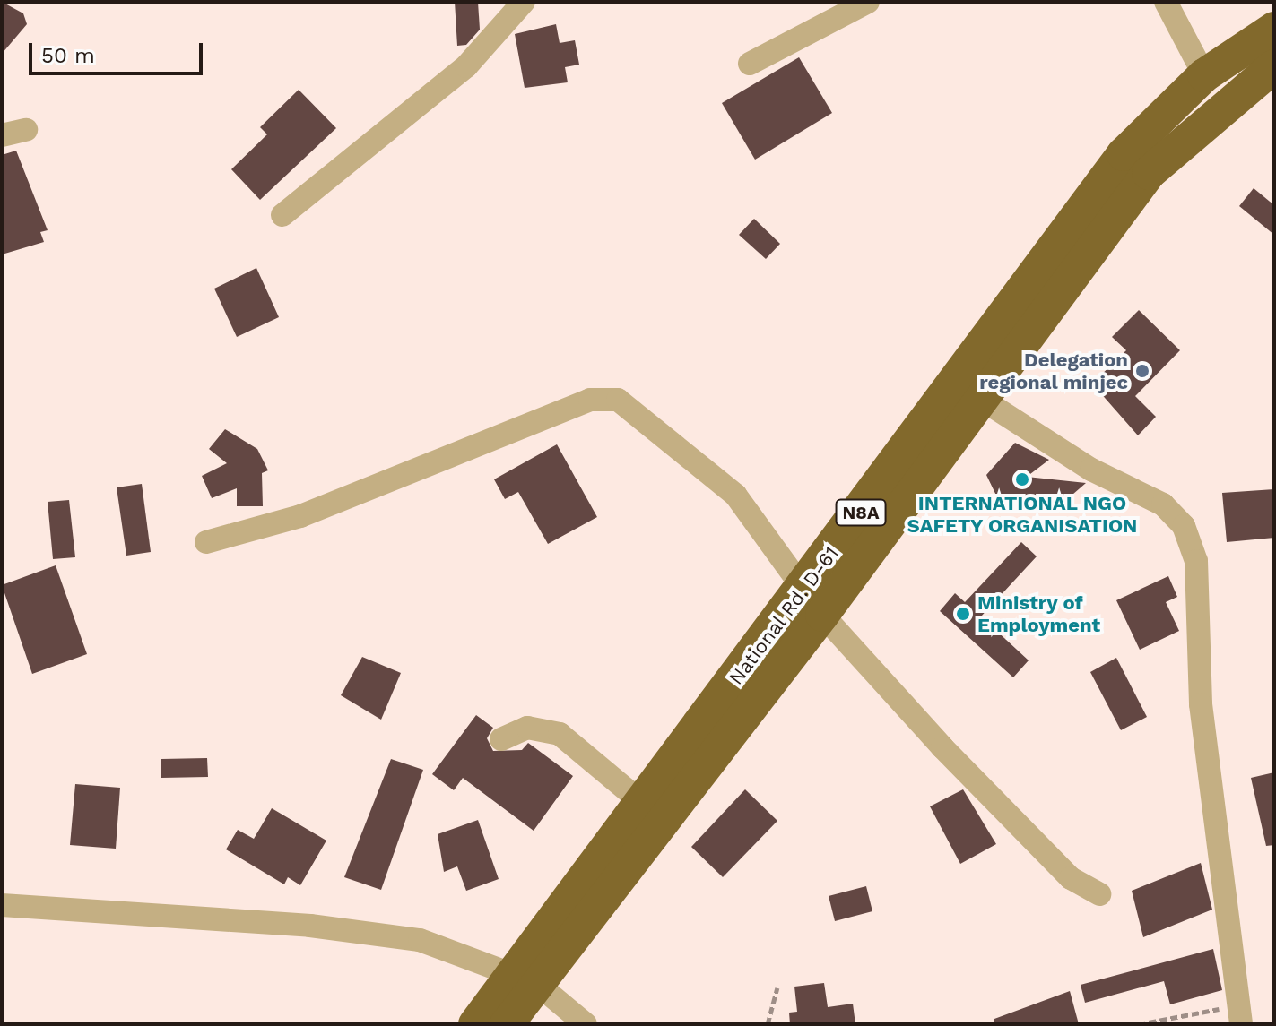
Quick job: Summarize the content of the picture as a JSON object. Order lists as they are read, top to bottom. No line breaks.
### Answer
{"streets":{"highway":["N8A","National Rd. D-61"]},"places":["Delegation regional minjec","INTERNATIONAL NGO SAFETY ORGANISATION","Ministry of Employment"],"scale_bar":"50 m"}
